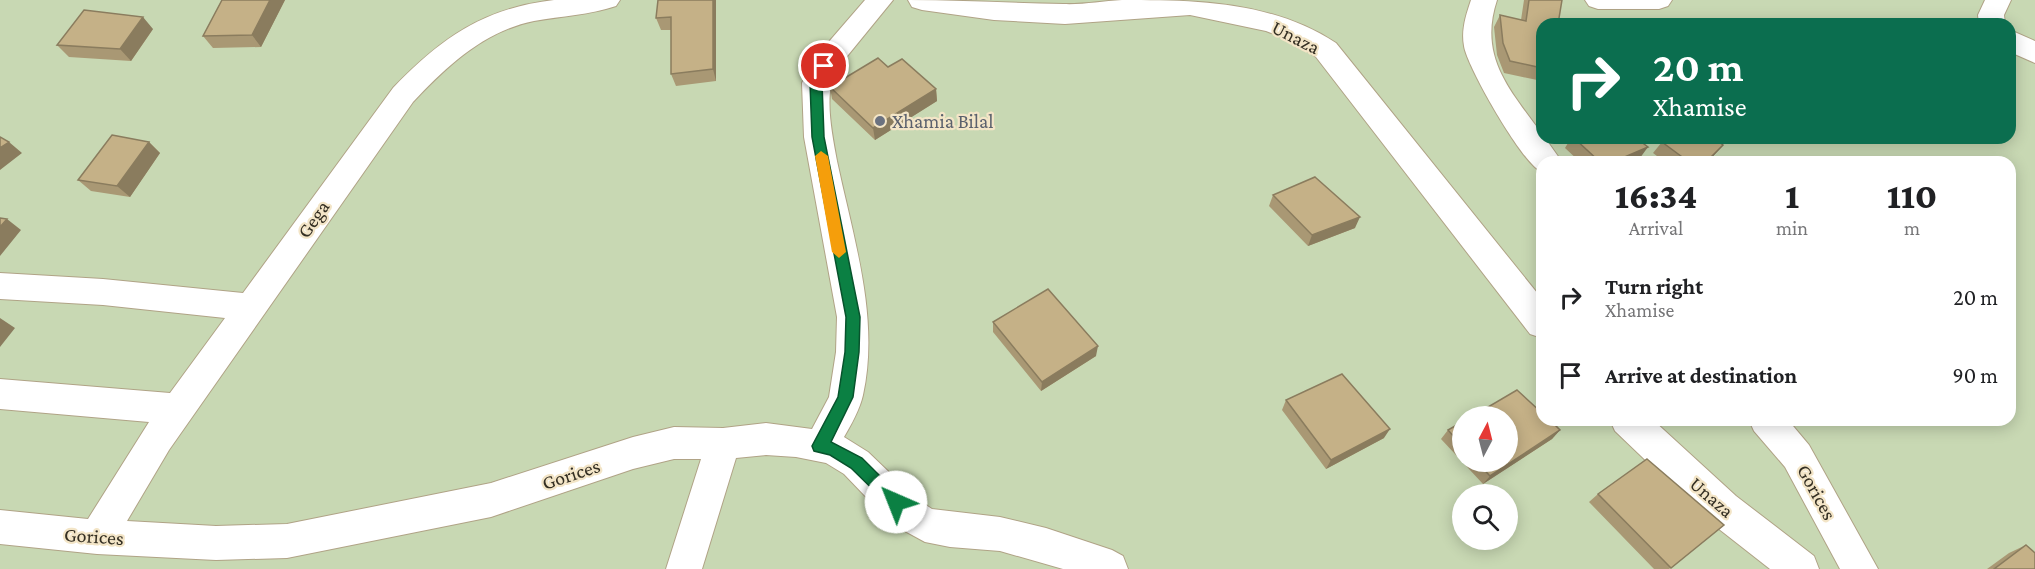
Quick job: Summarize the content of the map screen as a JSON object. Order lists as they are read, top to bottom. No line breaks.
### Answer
{"streets":{"main road":["Unaza"],"street":["Gega","Gorices"]},"crossings":[["Gega","Gorices"]],"places":["Xhamia Bilal"],"north":"top","page":{"turn":["20 m","Xhamise"],"eta":["16:34","Arrival","1","min","110","m"],"list":[{"name":"Turn right","note":"Xhamise","value":"20 m"},{"name":"Arrive at destination","value":"90 m"}]}}
